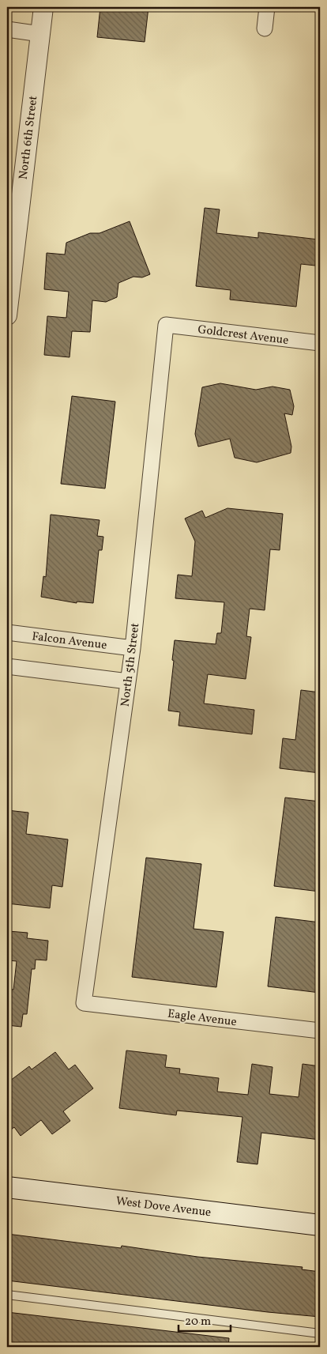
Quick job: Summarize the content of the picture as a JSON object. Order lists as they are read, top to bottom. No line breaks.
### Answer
{"streets":{"main road":["West Dove Avenue"],"street":["North 6th Street","Goldcrest Avenue","Falcon Avenue","North 5th Street","Eagle Avenue"]},"crossings":[["Goldcrest Avenue","North 5th Street"],["Falcon Avenue","North 5th Street"],["North 5th Street","Eagle Avenue"]],"scale_bar":"20 m"}
